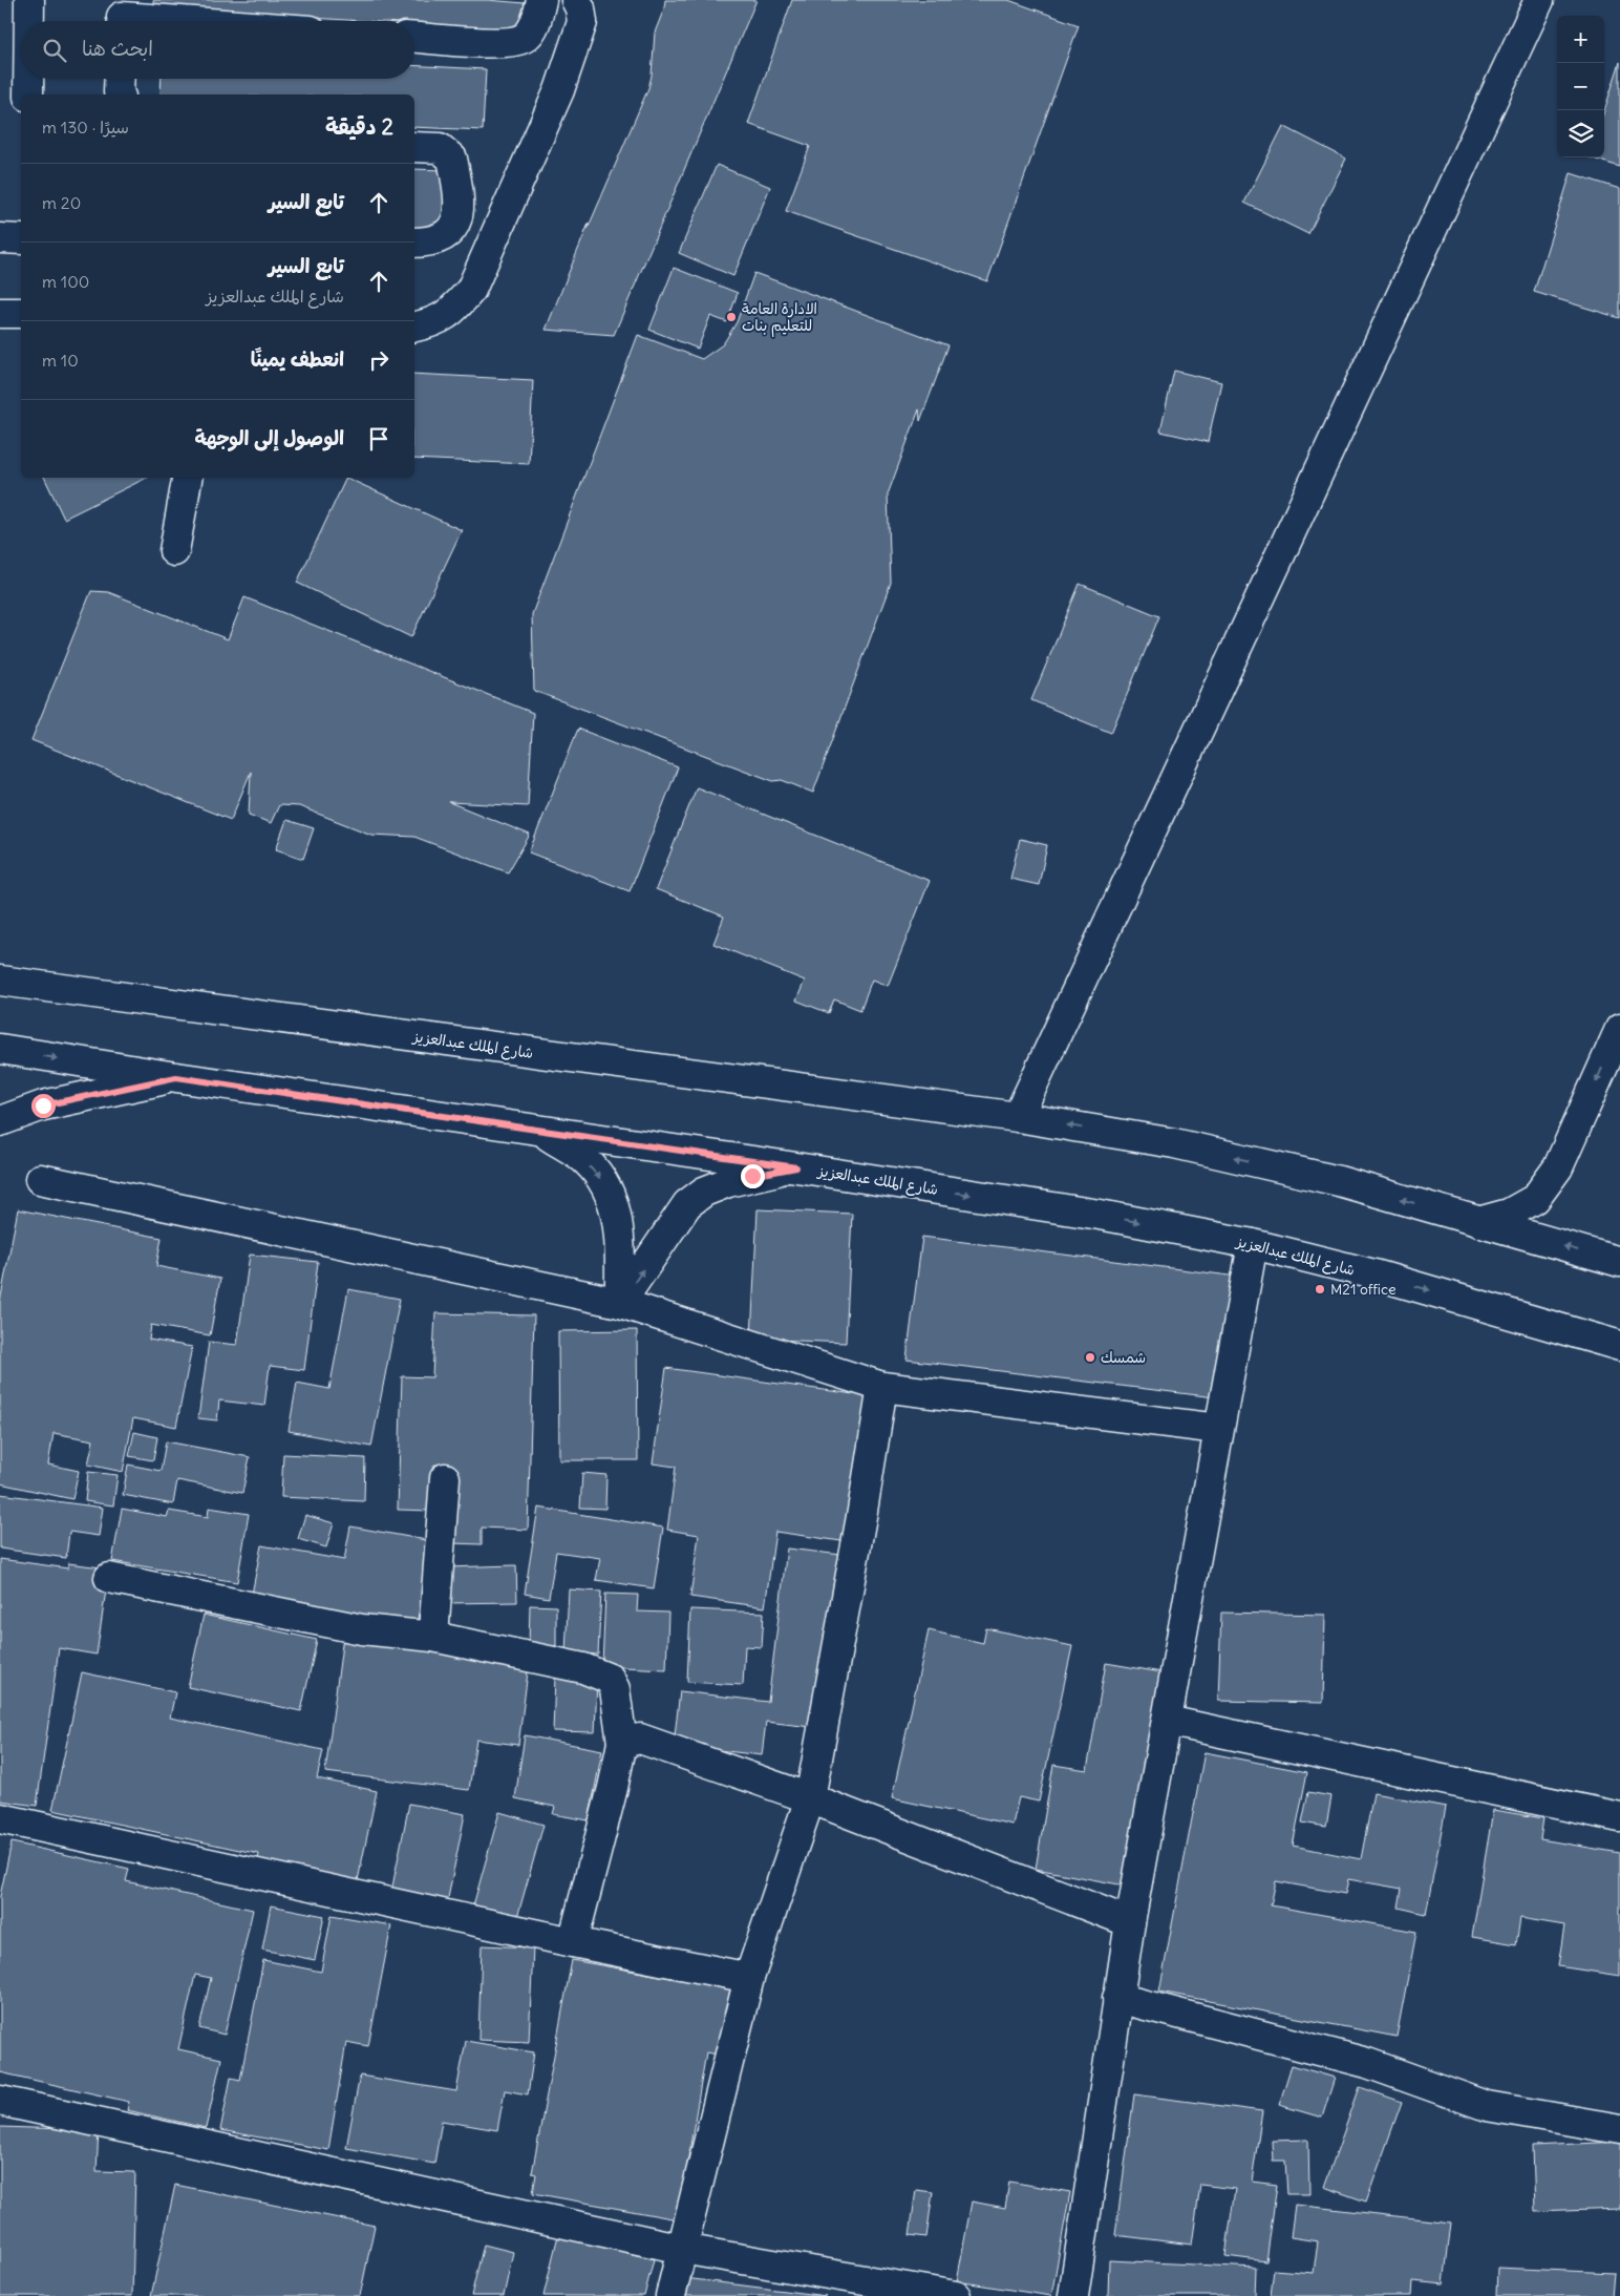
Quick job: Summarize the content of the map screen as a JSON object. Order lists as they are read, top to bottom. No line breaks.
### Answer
{"streets":{"street":["شارع الملك عبدالعزيز"]},"places":["الادارة العامة للتعليم بنات","M21 office","شمسك"],"page":{"map_buttons":["+","−"],"search":"ابحث هنا","heading":["2 دقيقة","سيرًا · 130 m"],"list":[["تابع السير","20 m"],["تابع السير","شارع الملك عبدالعزيز","100 m"],["انعطف يمينًا","10 m"],"الوصول إلى الوجهة"]}}
